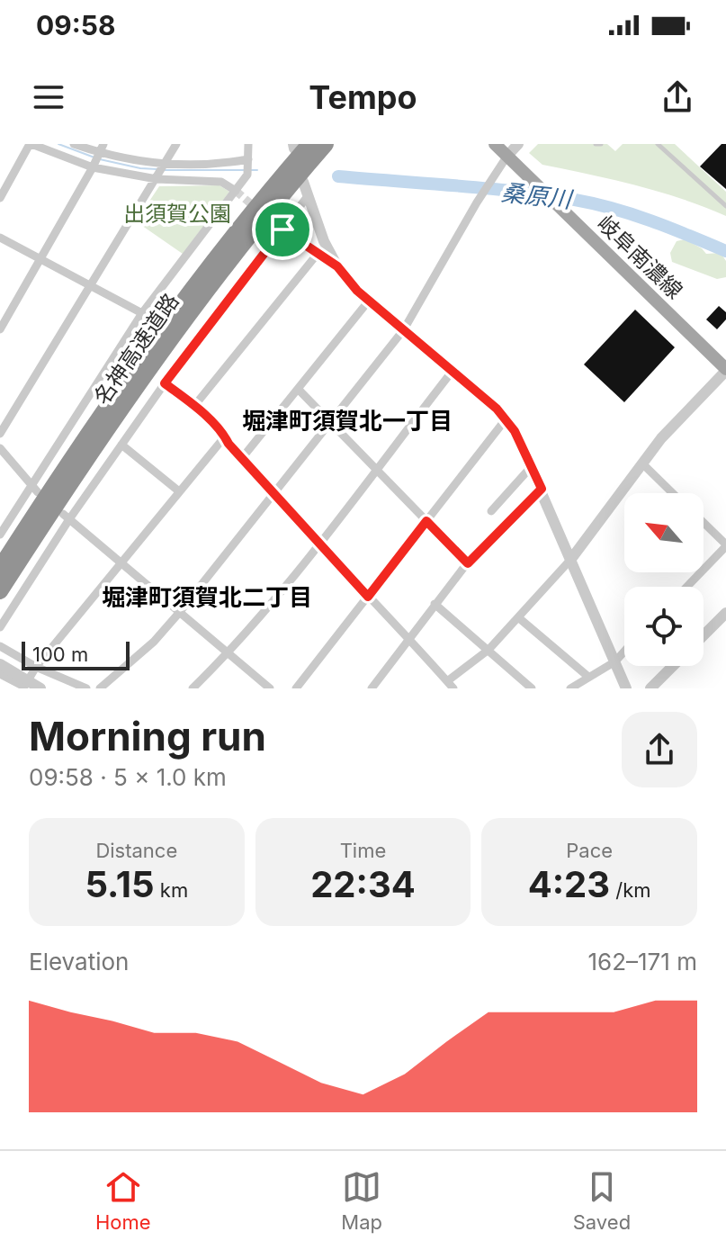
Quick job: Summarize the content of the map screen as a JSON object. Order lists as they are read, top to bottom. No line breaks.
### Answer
{"streets":{"highway":["名神高速道路"],"main road":["岐阜南濃線"]},"districts":["堀津町須賀北一丁目","堀津町須賀北二丁目"],"water":["桑原川"],"parks":["出須賀公園"],"scale_bar":"100 m","north":"top left","page":{"status":"09:58","header":"Tempo","scale":"100 m","heading":["Morning run","09:58 · 5 × 1.0 km"],"stats":[["Distance","5.15 km"],["Time","22:34"],["Pace","4:23 /km"]],"chart":["Elevation","162–171 m"],"tabs":["Home","Map","Saved"]}}
